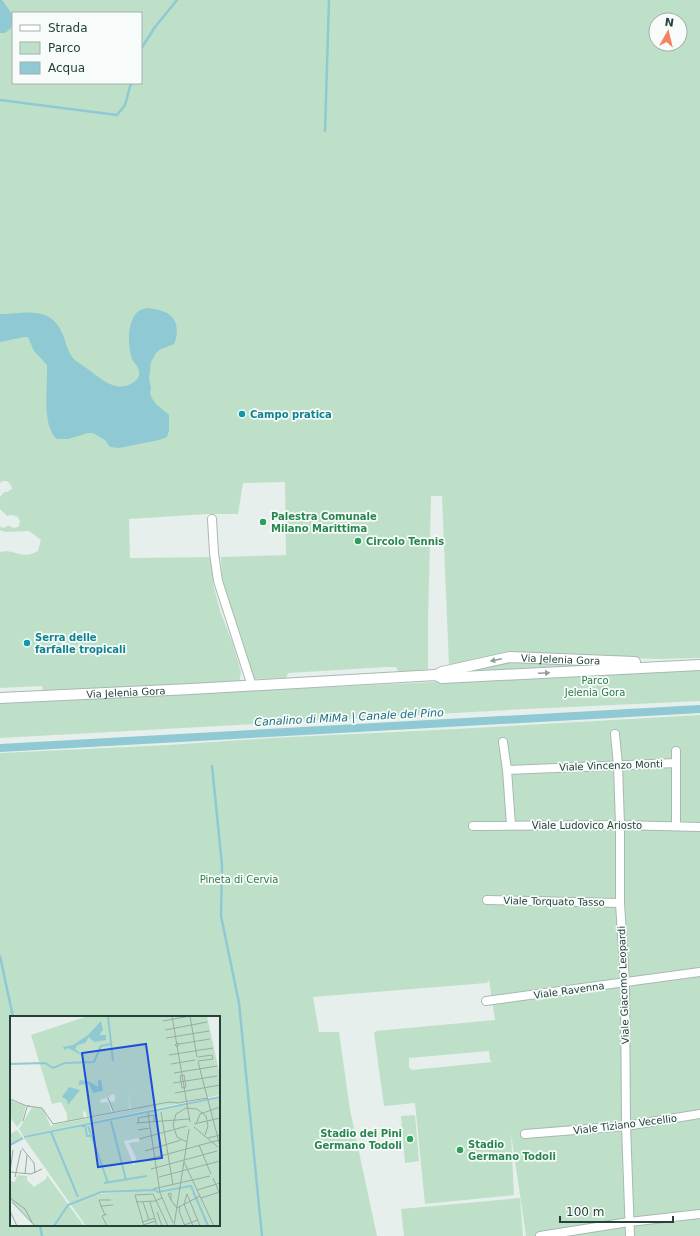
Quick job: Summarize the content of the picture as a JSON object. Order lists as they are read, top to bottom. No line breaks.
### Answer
{"streets":{"street":["Via Jelenia Gora","Viale Vincenzo Monti","Viale Ludovico Ariosto","Viale Torquato Tasso","Viale Giacomo Leopardi","Viale Ravenna","Viale Tiziano Vecellio"]},"crossings":[["Viale Vincenzo Monti","Viale Ludovico Ariosto"],["Viale Vincenzo Monti","Viale Giacomo Leopardi"],["Viale Ludovico Ariosto","Viale Giacomo Leopardi"],["Viale Torquato Tasso","Viale Giacomo Leopardi"],["Viale Giacomo Leopardi","Viale Ravenna"],["Viale Giacomo Leopardi","Viale Tiziano Vecellio"]],"water":["Canalino di MiMa | Canale del Pino"],"parks":["Parco Jelenia Gora","Pineta di Cervia"],"places":["Campo pratica","Palestra Comunale Milano Marittima","Circolo Tennis","Serra delle farfalle tropicali","Stadio dei Pini Germano Todoli","Stadio Germano Todoli"],"legend":["Strada","Parco","Acqua"],"scale_bar":"100 m","north":"top"}
